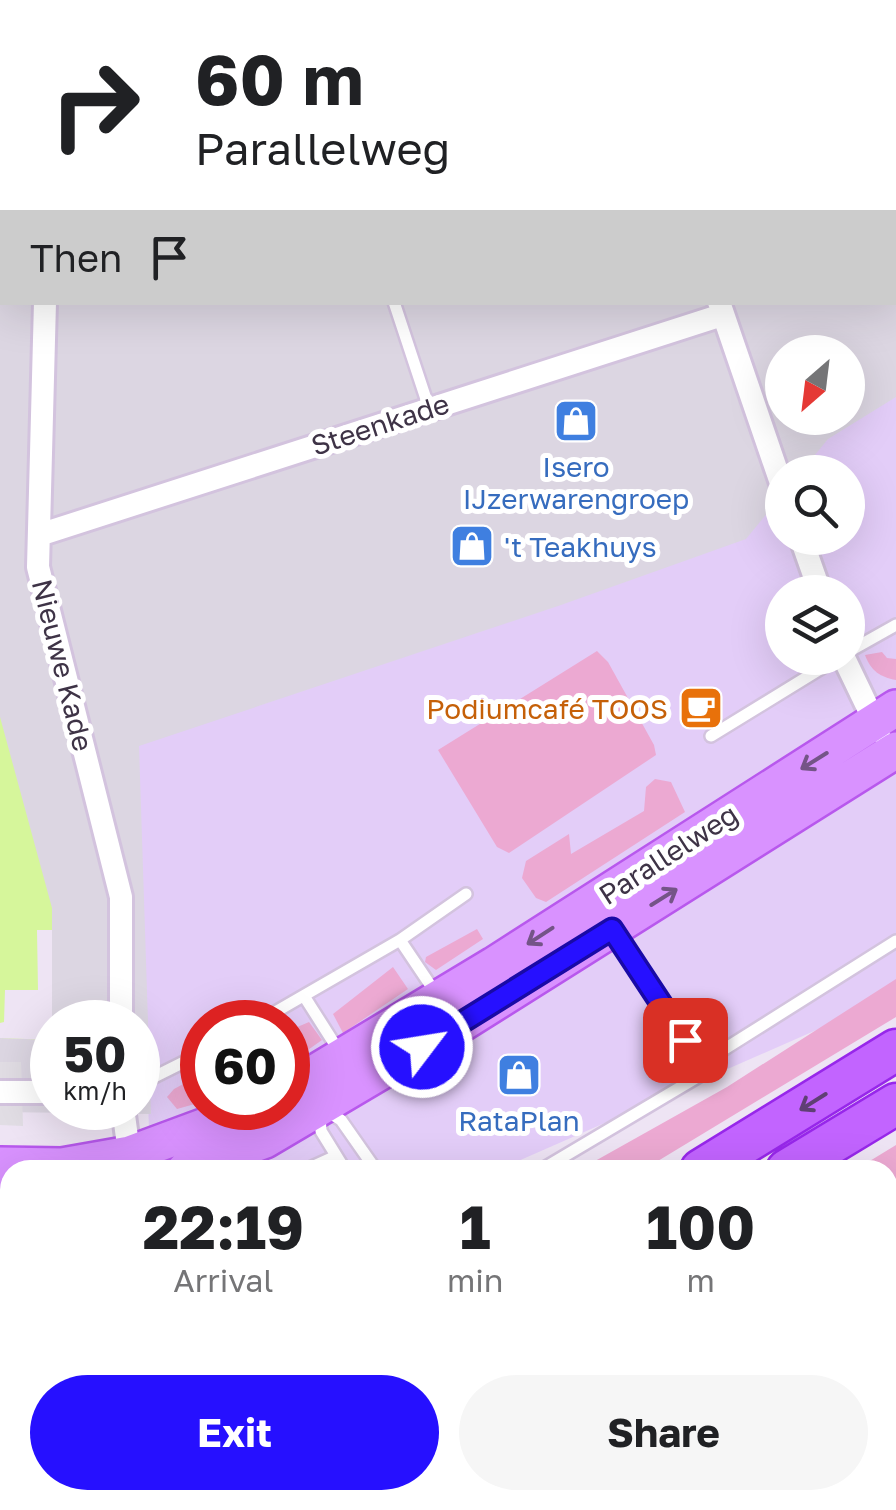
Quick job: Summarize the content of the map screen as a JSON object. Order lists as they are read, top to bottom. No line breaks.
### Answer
{"streets":{"main road":["Parallelweg"],"street":["Steenkade","Nieuwe Kade"]},"crossings":[["Steenkade","Nieuwe Kade"]],"places":{"shop":["Isero IJzerwarengroep","'t Teakhuys","RataPlan"],"cafe":["Podiumcafé TOOS"]},"north":"bottom left","page":{"turn":["60 m","Parallelweg"],"then":"Then","speed":"50 km/h","limit":"60","eta":["22:19","Arrival","1","min","100","m"],"buttons":["Exit","Share"]}}
